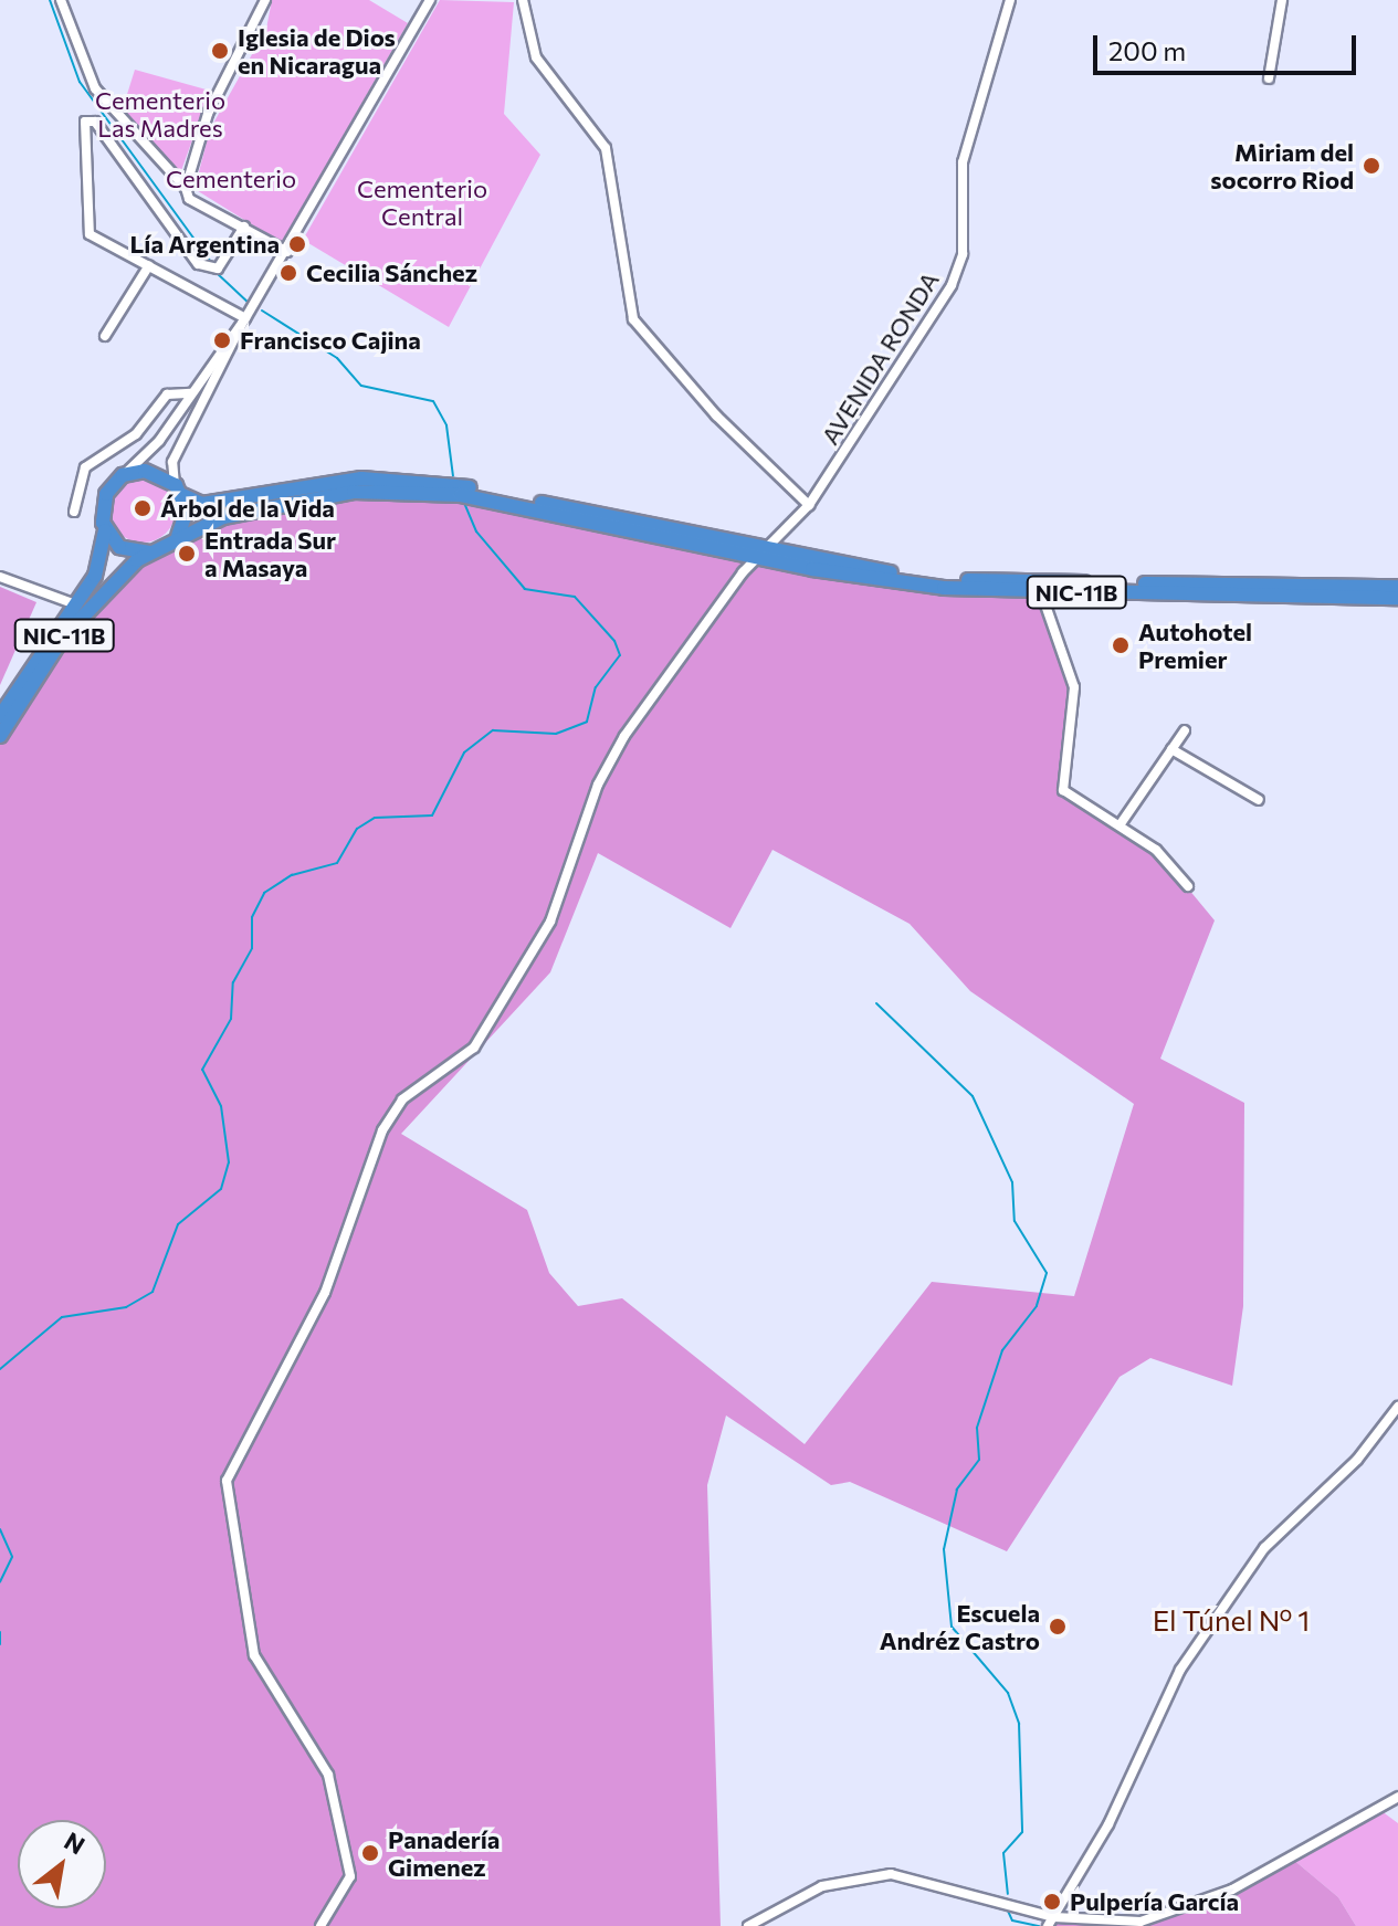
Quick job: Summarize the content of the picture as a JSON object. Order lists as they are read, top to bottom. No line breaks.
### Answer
{"streets":{"highway":["NIC-11B"],"street":["AVENIDA RONDA"]},"crossings":[["AVENIDA RONDA","NIC-11B"]],"districts":["El Túnel Nº 1"],"parks":["Cementerio Las Madres","Cementerio","Cementerio Central"],"places":["Iglesia de Dios en Nicaragua","Miriam del socorro Riod","Lía Argentina","Cecilia Sánchez","Francisco Cajina","Árbol de la Vida","Entrada Sur a Masaya","Autohotel Premier","Escuela Andréz Castro","Panadería Gimenez","Pulpería García"],"scale_bar":"200 m","north":"top right"}
